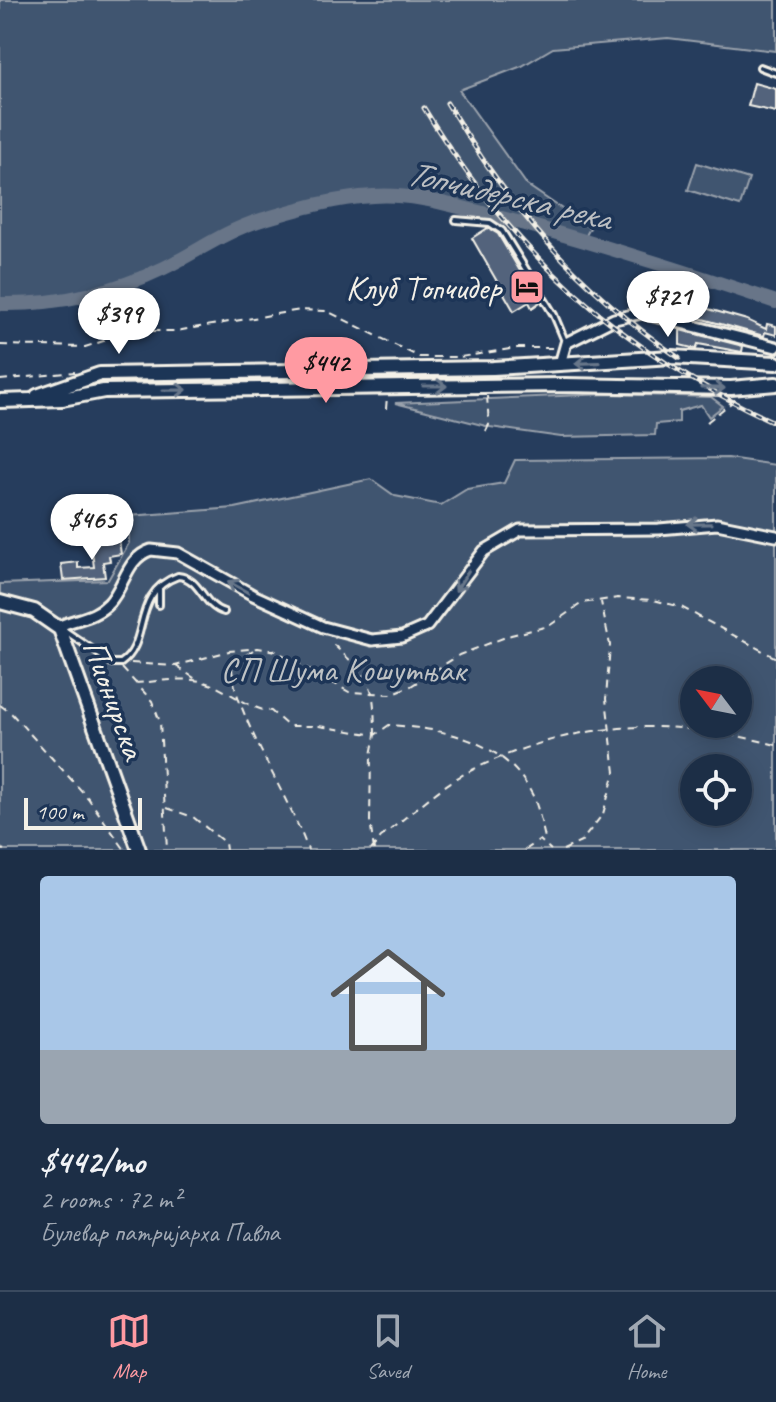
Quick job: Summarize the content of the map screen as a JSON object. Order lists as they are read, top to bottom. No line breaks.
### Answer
{"streets":{"main road":["Пионирска"]},"water":["Топчидерска река"],"parks":["СП Шума Кошутњак"],"places":{"hotel":["Клуб Топчидер"]},"scale_bar":"100 m","north":"top left","page":{"price":["$721","$399","$442","$465"],"scale":"100 m","list":[{"name":"$442/mo","note":"2 rooms · 72 m² · Булевар патријарха Павла"}],"tabs":["Map","Saved","Home"]}}
